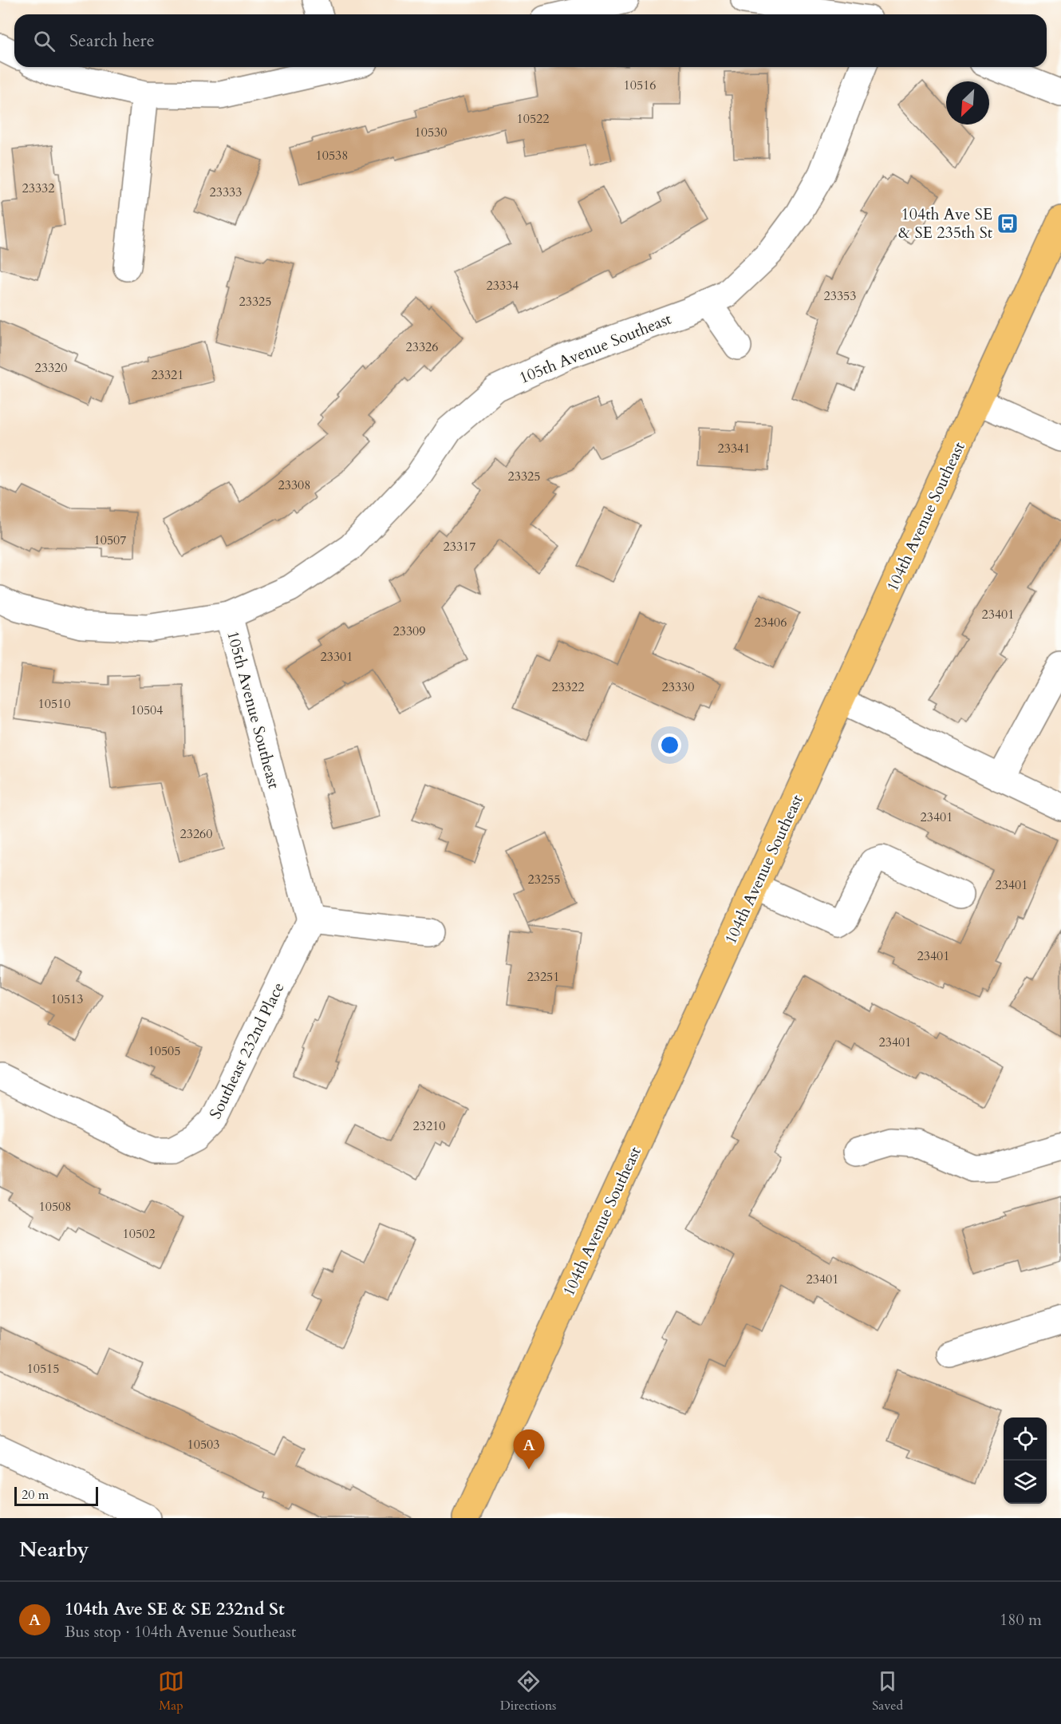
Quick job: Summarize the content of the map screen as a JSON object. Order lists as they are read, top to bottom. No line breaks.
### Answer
{"streets":{"main road":["104th Avenue Southeast"],"street":["105th Avenue Southeast","Southeast 232nd Place"]},"crossings":[["105th Avenue Southeast","Southeast 232nd Place"]],"places":{"bus stop":["104th Ave SE & SE 235th St"]},"house_numbers":["10516","10522","10530","10538","23332","23333","23334","23353","23325","23326","23320","23321","23341","23325","23308","10507","23317","23401","23406","23309","23301","23322","23330","10510","10504","23401","23260","23255","23401","23401","23251","10513","23401","10505","23210","10508","10502","23401","10515","10503"],"scale_bar":"20 m","north":"bottom left","page":{"search":"Search here","pins":"A","scale":"20 m","heading":"Nearby","list":[{"mark":"A","name":"104th Ave SE & SE 232nd St","note":"Bus stop · 104th Avenue Southeast","value":"180 m"}],"nav":["Map","Directions","Saved"]}}
